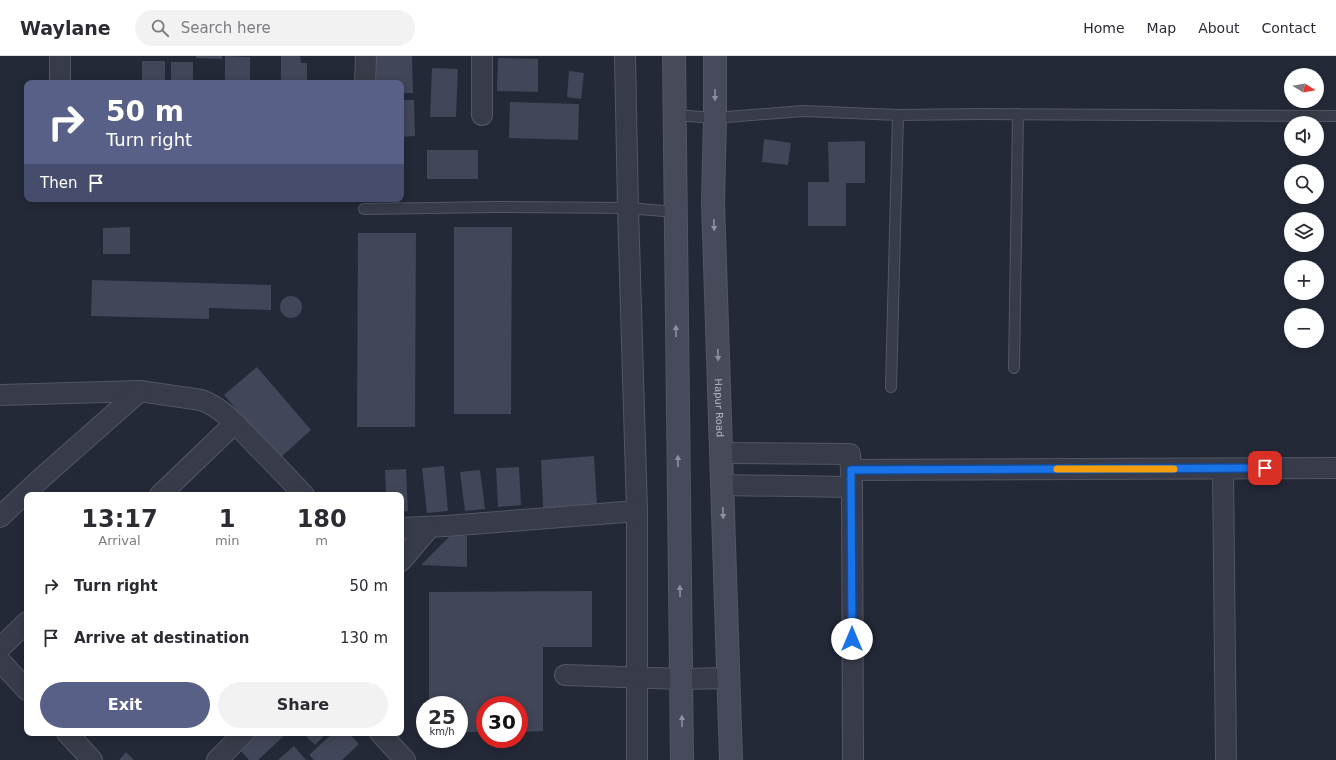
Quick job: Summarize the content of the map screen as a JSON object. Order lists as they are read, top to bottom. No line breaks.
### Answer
{"streets":{"main road":["Hapur Road"]},"north":"right","page":{"header":"Waylane","search":"Search here","nav":["Home","Map","About","Contact"],"map_buttons":["+","−"],"turn":["50 m","Turn right"],"then":"Then","eta":["13:17","Arrival","1","min","180","m"],"list":[{"name":"Turn right","value":"50 m"},{"name":"Arrive at destination","value":"130 m"}],"buttons":["Exit","Share"],"speed":"25 km/h","limit":"30"}}
